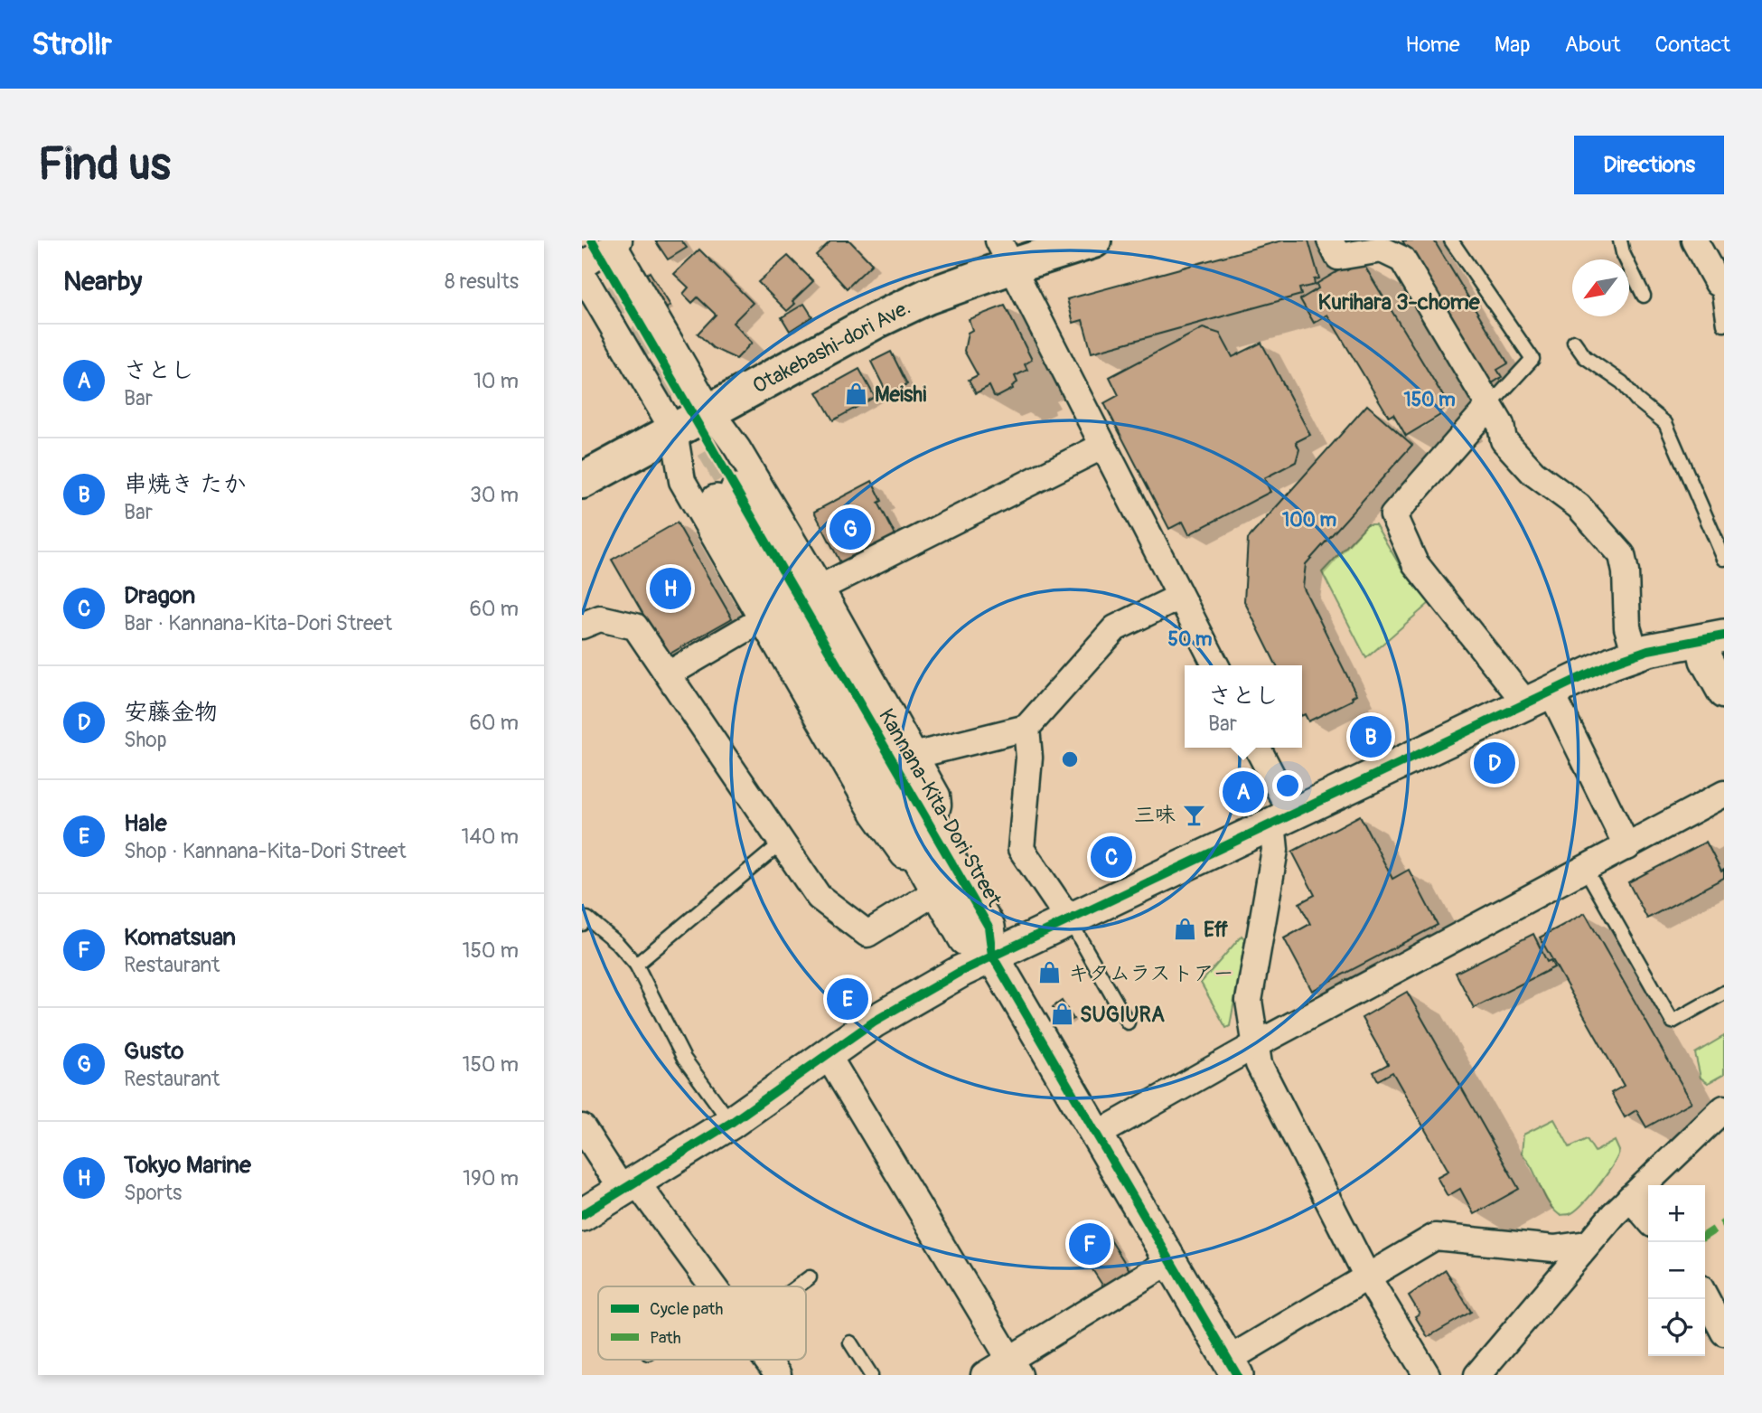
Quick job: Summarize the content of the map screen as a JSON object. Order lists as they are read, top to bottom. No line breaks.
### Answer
{"streets":{"main road":["Otakebashi-dori Ave."],"street":["Kannana-Kita-Dori Street"]},"districts":["Kurihara 3-chome"],"places":{"shop":["Meishi","Eff","キタムラストアー","SUGIURA"],"bar":["三味"]},"legend":["Cycle path","Path"],"north":"bottom left","page":{"header":"Strollr","nav":["Home","Map","About","Contact"],"buttons":"Directions","title":"Find us","heading":["Nearby","8 results"],"list":[{"mark":"A","name":"さとし","note":"Bar","value":"10 m"},{"mark":"B","name":"串焼き たか","note":"Bar","value":"30 m"},{"mark":"C","name":"Dragon","note":"Bar · Kannana-Kita-Dori Street","value":"60 m"},{"mark":"D","name":"安藤金物","note":"Shop","value":"60 m"},{"mark":"E","name":"Hale","note":"Shop · Kannana-Kita-Dori Street","value":"140 m"},{"mark":"F","name":"Komatsuan","note":"Restaurant","value":"150 m"},{"mark":"G","name":"Gusto","note":"Restaurant","value":"150 m"},{"mark":"H","name":"Tokyo Marine","note":"Sports","value":"190 m"}],"pins":["G","H","B","D","A","C","E","F"],"popup":["さとし","Bar"],"map_buttons":["+","−"]},"rings":["150 m","100 m","50 m"]}
